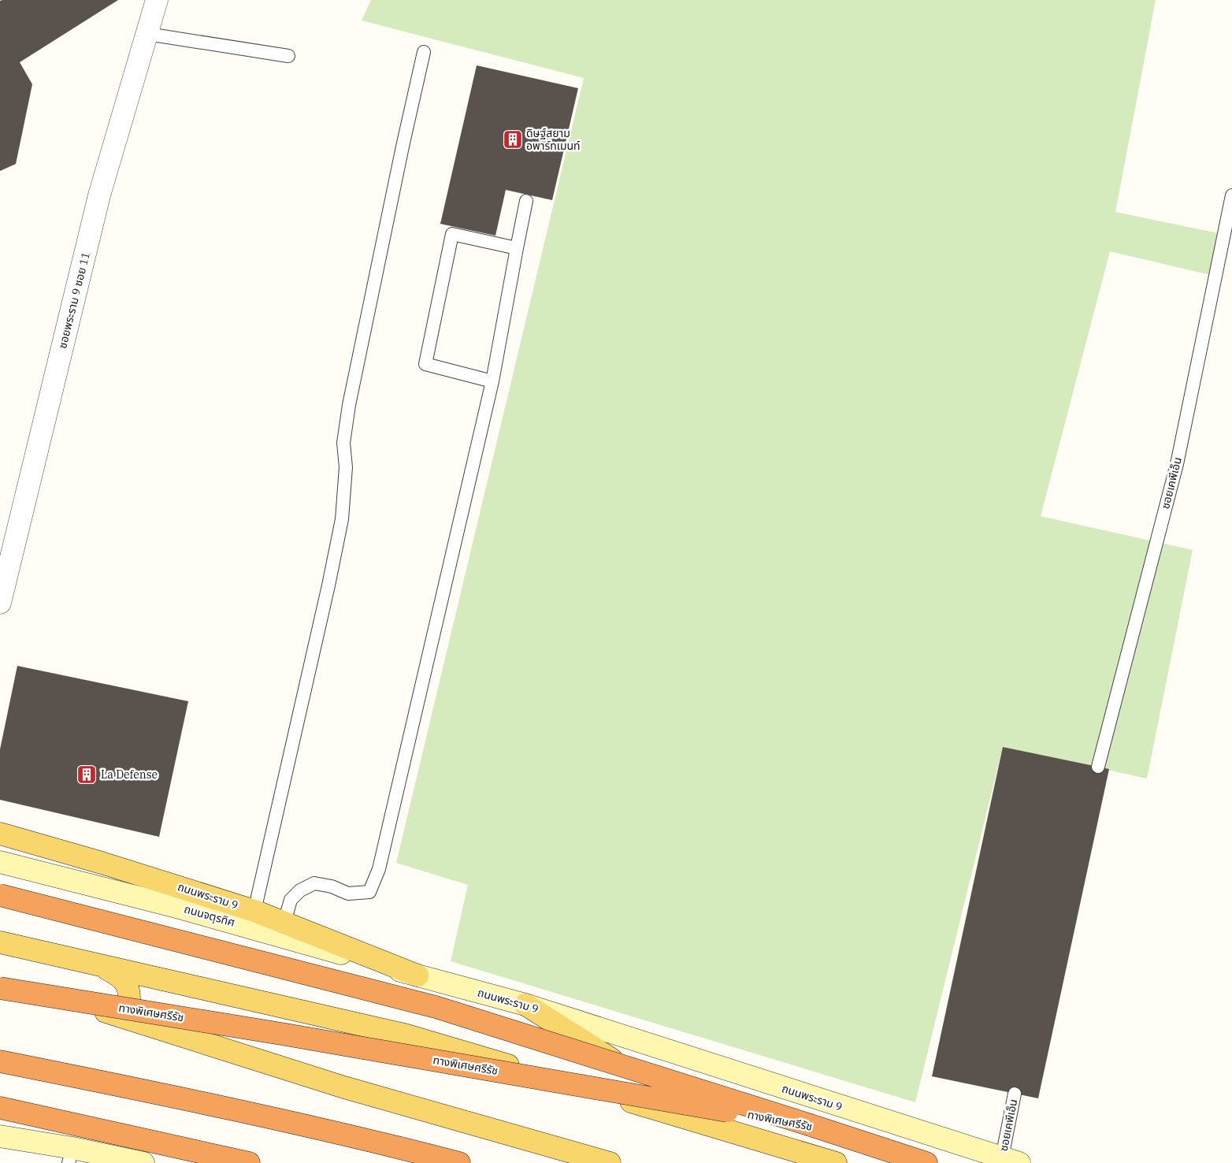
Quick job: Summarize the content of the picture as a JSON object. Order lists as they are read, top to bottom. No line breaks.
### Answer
{"streets":{"highway":["ทางพิเศษศรีรัช"],"main road":["ถนนพระราม 9","ถนนจตุรทิศ"],"street":["ซอยพระราม 9 ซอย 11"],"lane":["ซอยเคพีเอ็น"]},"crossings":[["ซอยเคพีเอ็น","ถนนพระราม 9"],["ถนนพระราม 9","ถนนจตุรทิศ"]],"places":{"building":["ดิษฐ์สยาม อพาร์ทเมนท์","La Defense"]}}
